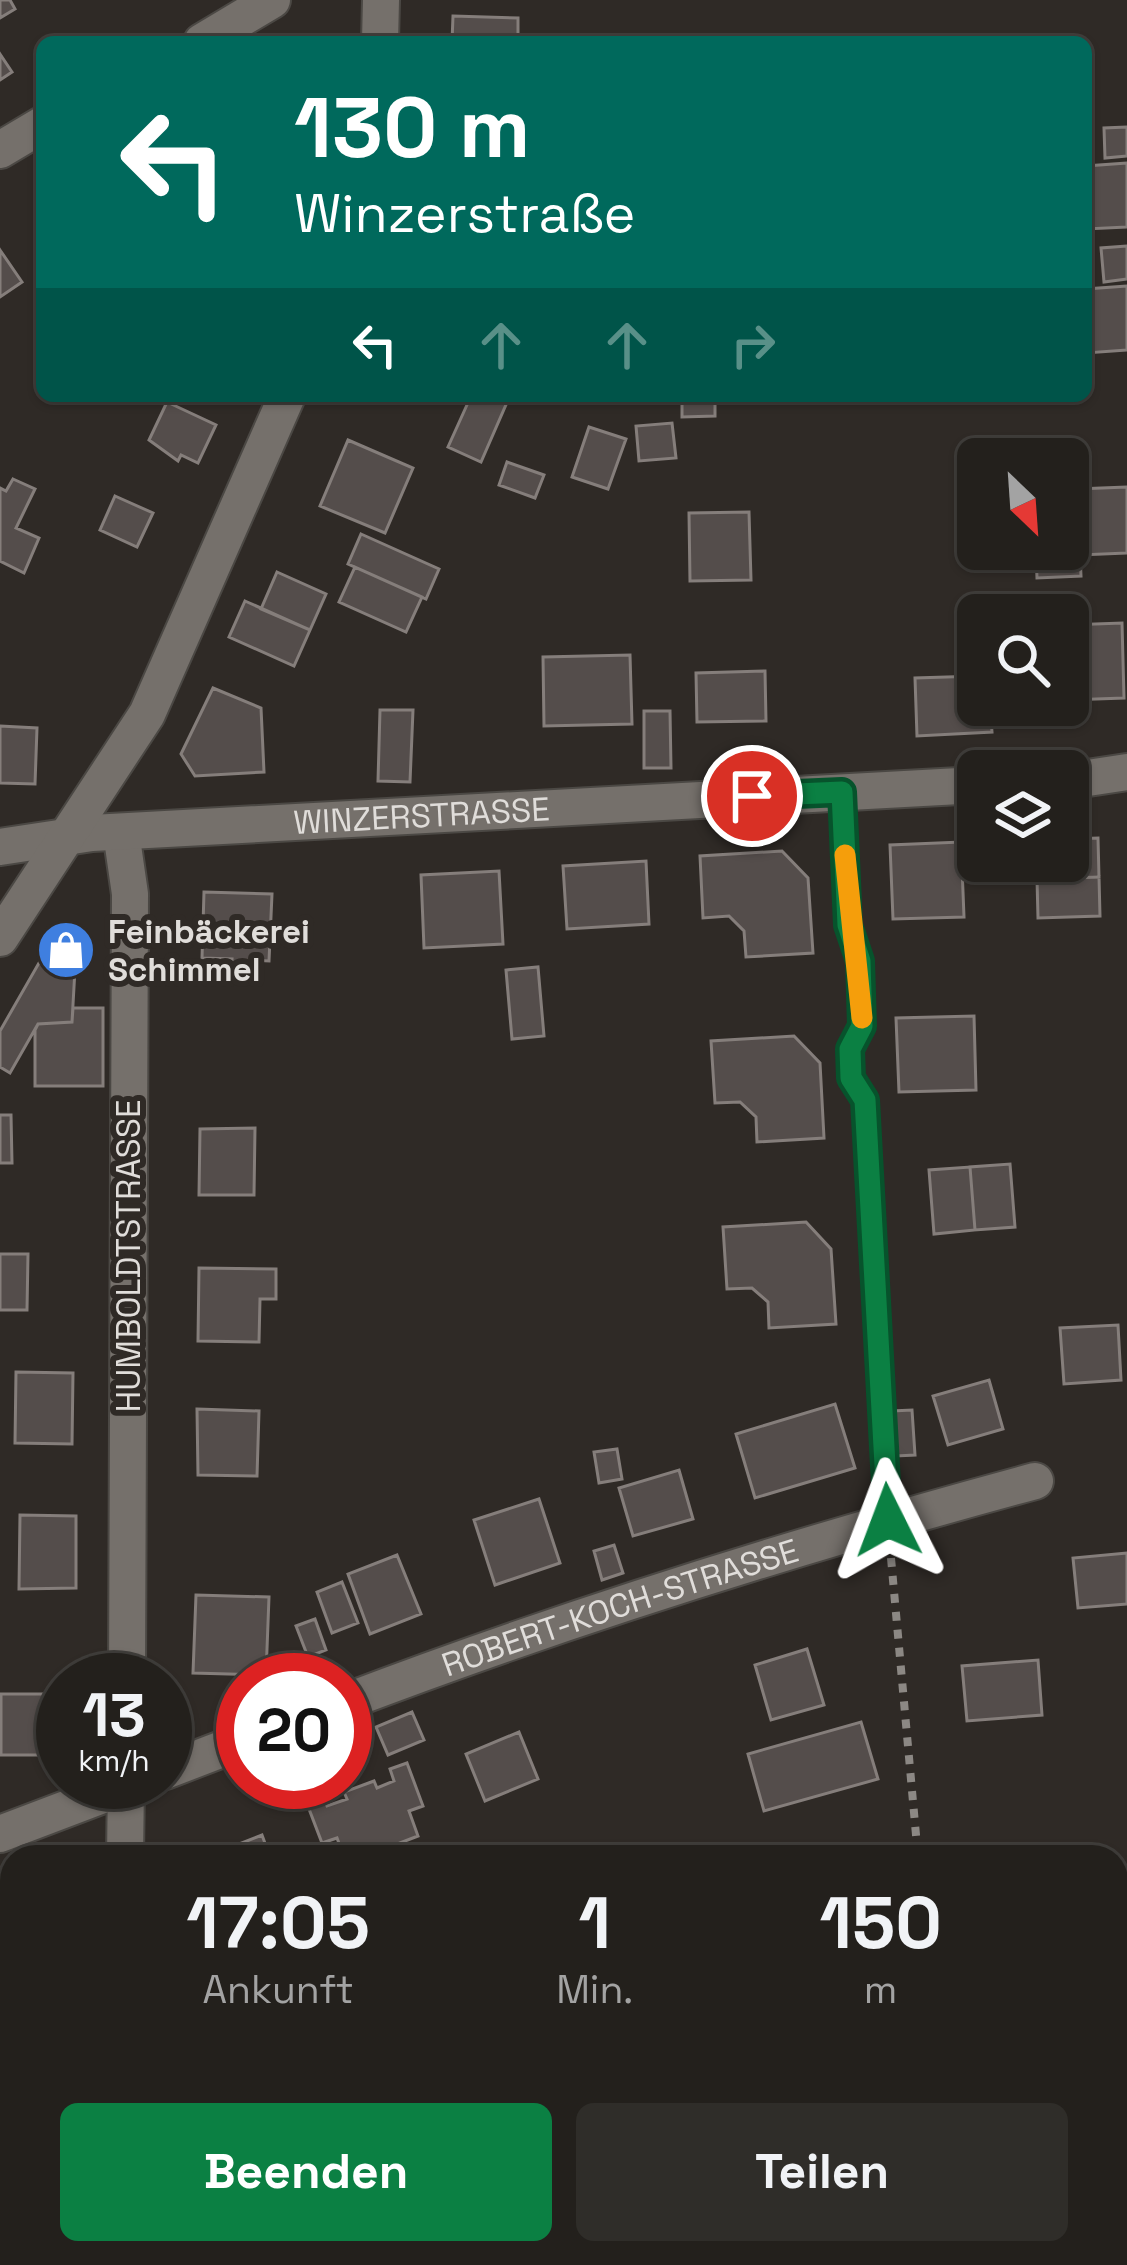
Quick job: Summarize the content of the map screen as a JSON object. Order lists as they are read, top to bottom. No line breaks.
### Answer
{"streets":{"street":["WINZERSTRASSE","HUMBOLDTSTRASSE","ROBERT-KOCH-STRASSE"]},"crossings":[["WINZERSTRASSE","HUMBOLDTSTRASSE"]],"places":{"shop":["Feinbäckerei Schimmel"]},"north":"bottom right","page":{"turn":["130 m","Winzerstraße"],"speed":"13 km/h","limit":"20","eta":["17:05","Ankunft","1","Min.","150","m"],"buttons":["Beenden","Teilen"]}}
